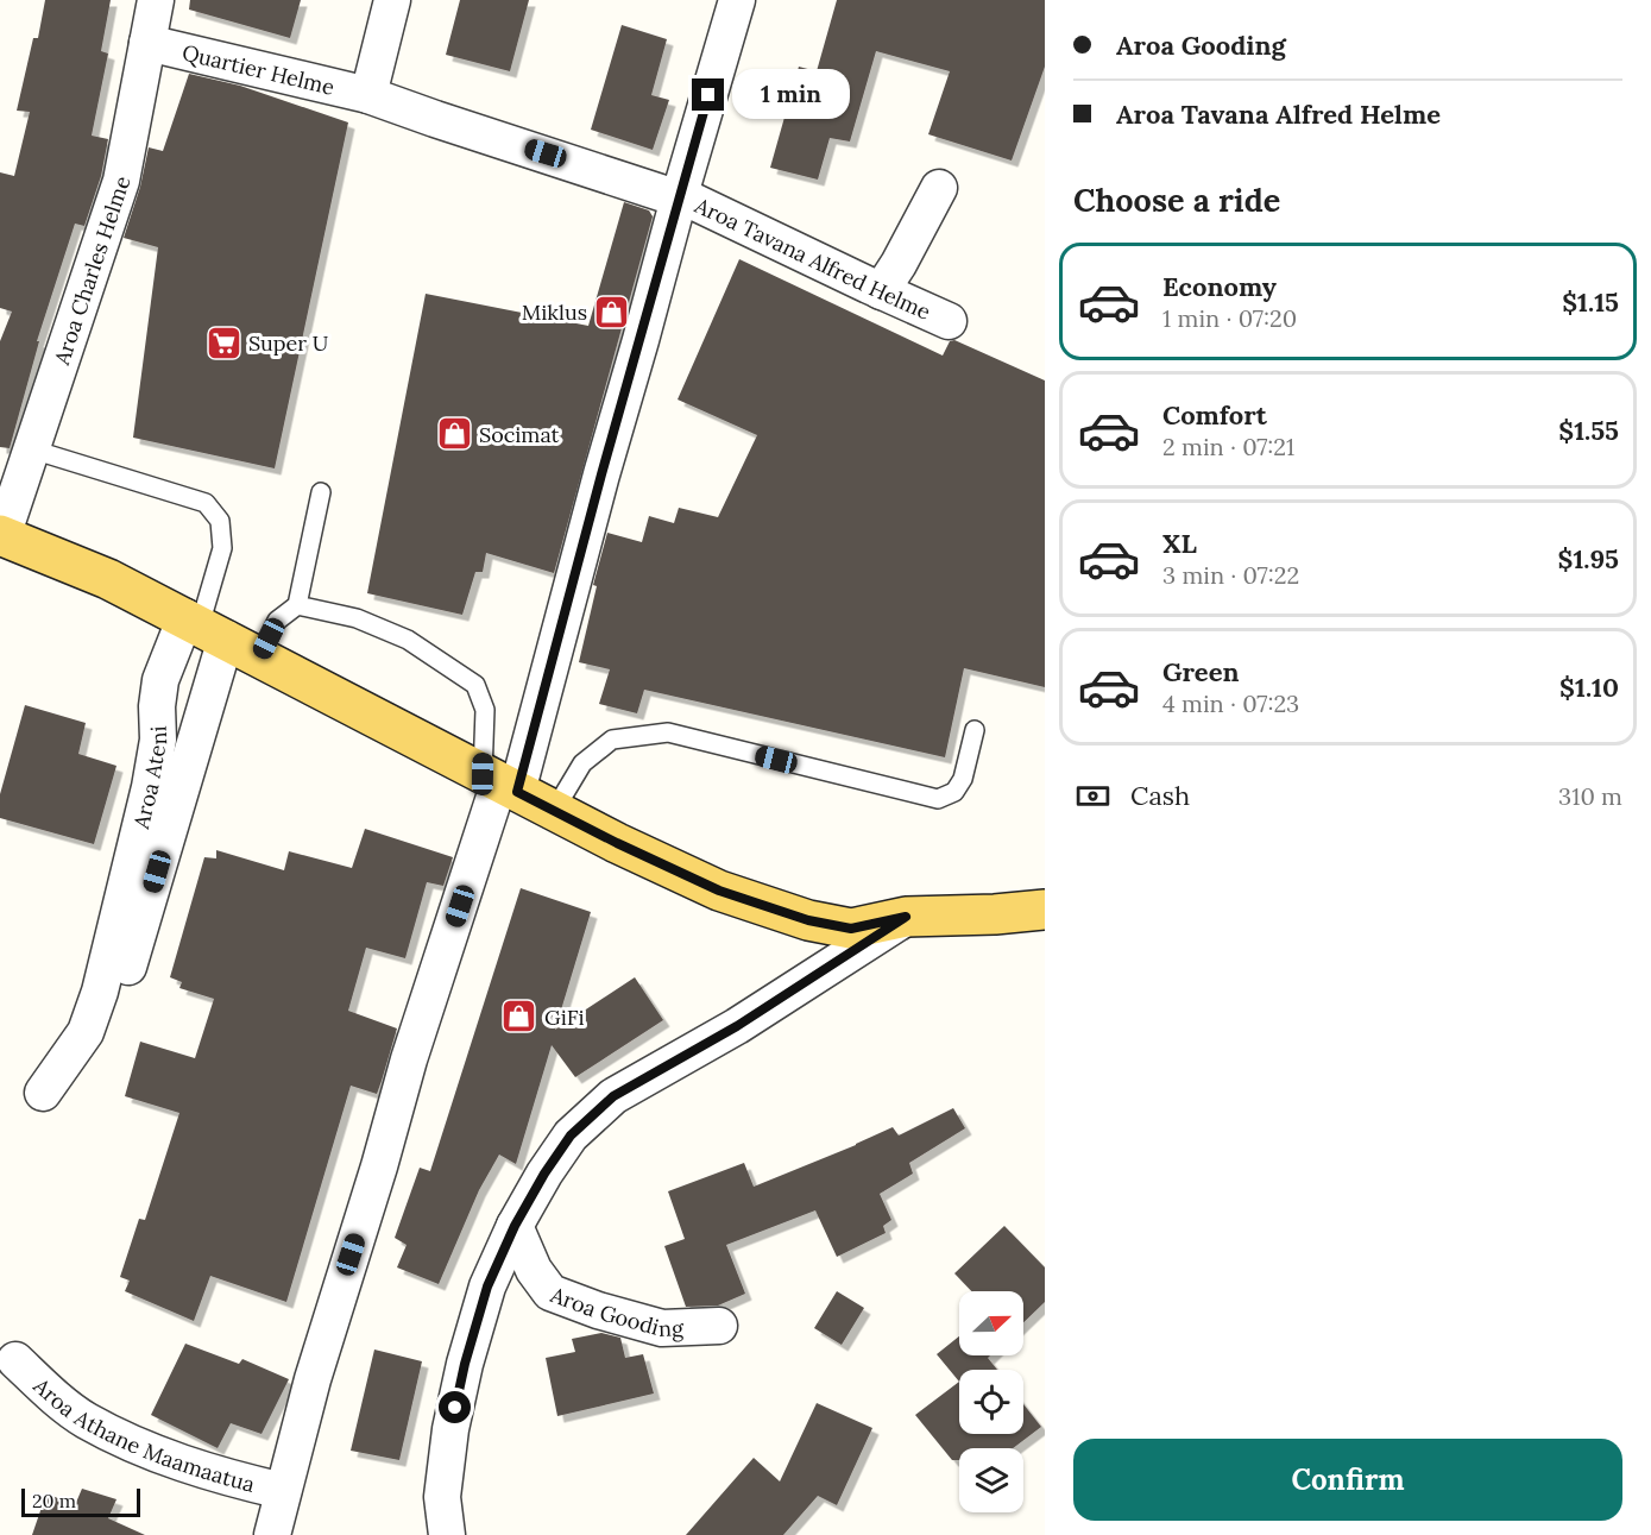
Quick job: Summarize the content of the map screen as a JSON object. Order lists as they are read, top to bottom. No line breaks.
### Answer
{"streets":{"street":["Quartier Helme","Aroa Tavana Alfred Helme","Aroa Charles Helme","Aroa Ateni","Aroa Gooding","Aroa Athane Maamaatua"]},"crossings":[["Quartier Helme","Aroa Tavana Alfred Helme"],["Quartier Helme","Aroa Charles Helme"],["Aroa Tavana Alfred Helme","Aroa Athane Maamaatua"]],"places":{"shop":["Miklus","Socimat","GiFi"],"supermarket":["Super U"]},"scale_bar":"20 m","north":"right","page":{"banner":["Aroa Gooding","Aroa Tavana Alfred Helme"],"bubble":"1 min","heading":"Choose a ride","list":[{"name":"Economy","note":"1 min · 07:20","value":"$1.15"},{"name":"Comfort","note":"2 min · 07:21","value":"$1.55"},{"name":"XL","note":"3 min · 07:22","value":"$1.95"},{"name":"Green","note":"4 min · 07:23","value":"$1.10"}],"pay":["Cash","310 m"],"buttons":"Confirm","scale":"20 m"}}
